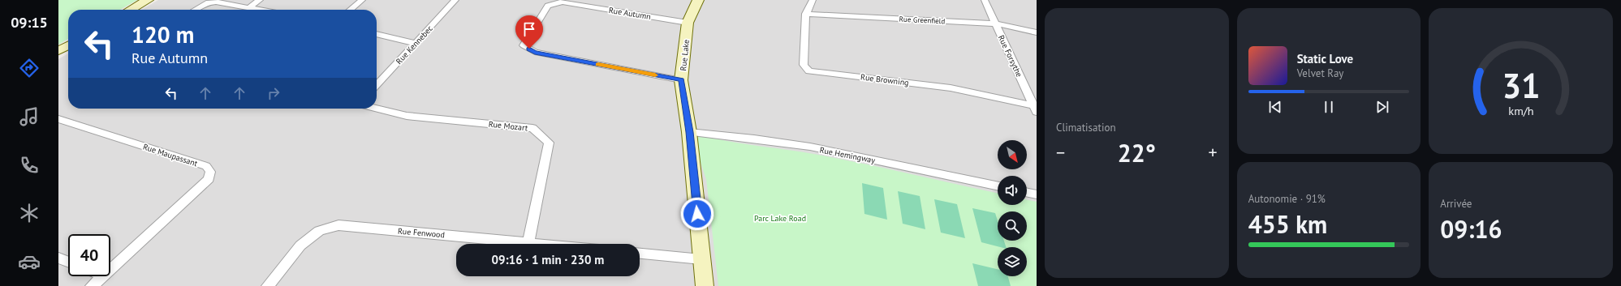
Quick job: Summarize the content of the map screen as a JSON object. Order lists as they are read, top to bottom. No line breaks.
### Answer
{"streets":{"street":["Rue Autumn","Rue Greenfield","Rue Kennebec","Rue Lake","Rue Forsythe","Rue Browning","Rue Mozart","Rue Maupassant","Rue Hemingway","Rue Fenwood"]},"crossings":[["Rue Autumn","Rue Lake"],["Rue Greenfield","Rue Forsythe"],["Rue Greenfield","Rue Browning"],["Rue Lake","Rue Hemingway"],["Rue Forsythe","Rue Browning"],["Rue Mozart","Rue Fenwood"]],"parks":["Parc Lake Road"],"north":"bottom right","page":{"tabs":"09:15","tile":["Climatisation",["Autonomie · 91%","455 km"],["Arrivée","09:16"]],"turn":["120 m","Rue Autumn"],"song":["Static Love","Velvet Ray"],"heat":["−","22°","+"],"limit":"40","trip":"09:16 · 1 min · 230 m","gauge":["31","km/h"]}}
